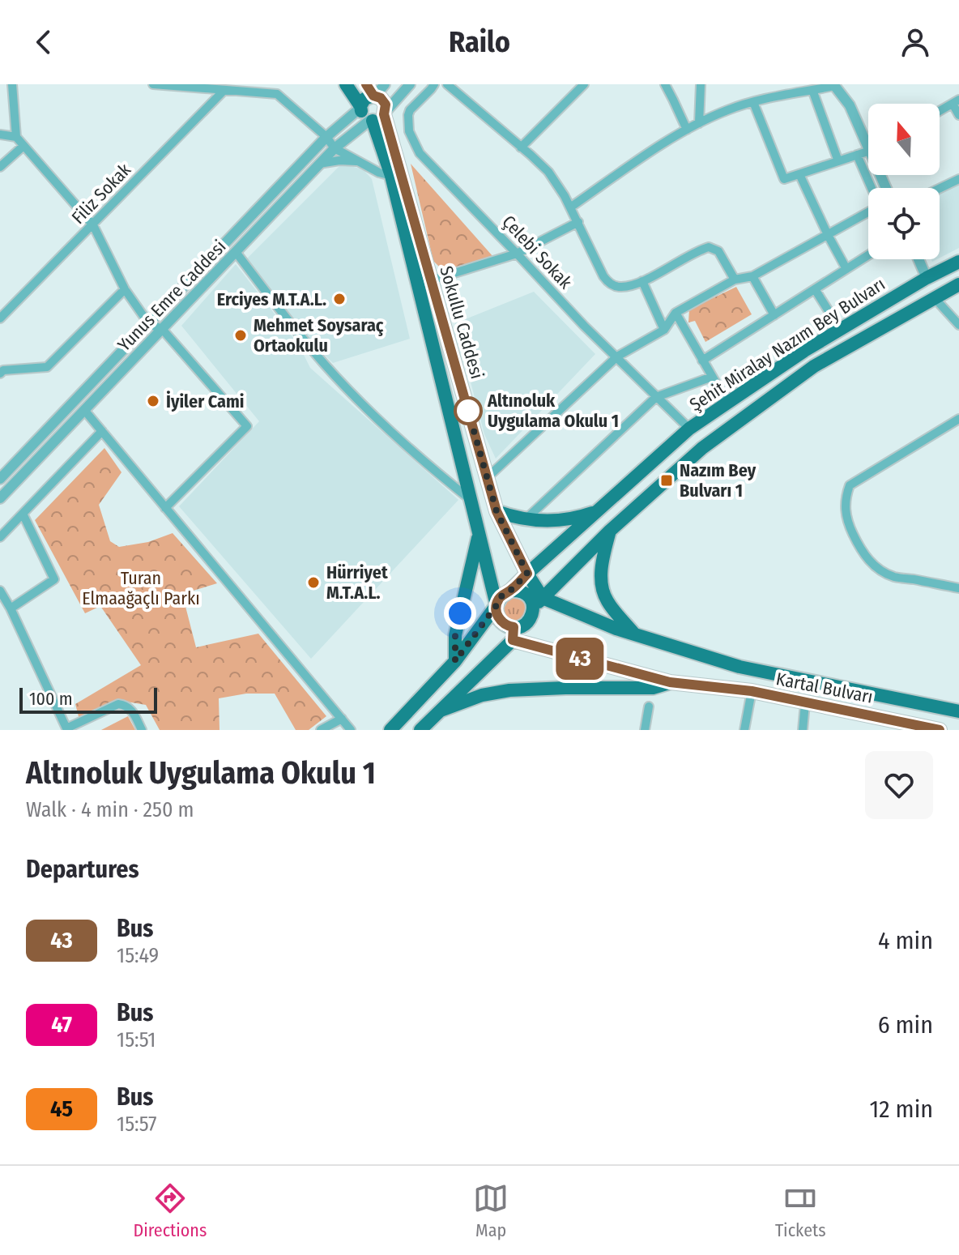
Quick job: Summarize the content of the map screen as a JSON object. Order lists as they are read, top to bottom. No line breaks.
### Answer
{"streets":{"main road":["Sokullu Caddesi","Şehit Miralay Nazım Bey Bulvarı","Kartal Bulvarı"],"street":["Filiz Sokak","Çelebi Sokak","Yunus Emre Caddesi"]},"crossings":[["Çelebi Sokak","Şehit Miralay Nazım Bey Bulvarı"],["Yunus Emre Caddesi","Sokullu Caddesi"],["Sokullu Caddesi","Şehit Miralay Nazım Bey Bulvarı"],["Sokullu Caddesi","Kartal Bulvarı"],["Şehit Miralay Nazım Bey Bulvarı","Kartal Bulvarı"]],"parks":["Turan Elmaağaçlı Parkı"],"places":{"other":["Erciyes M.T.A.L.","Mehmet Soysaraç Ortaokulu","İyiler Cami","Altınoluk Uygulama Okulu 1","Hürriyet M.T.A.L."],"transit":["Nazım Bey Bulvarı 1"]},"lines":["bus line 43"],"scale_bar":"100 m","north":"top","page":{"header":"Railo","on_map":"43","scale":"100 m","heading":[["Altınoluk Uygulama Okulu 1","Walk · 4 min · 250 m"],"Departures"],"list":[{"mark":"43","name":"Bus","note":"15:49","value":"4 min"},{"mark":"47","name":"Bus","note":"15:51","value":"6 min"},{"mark":"45","name":"Bus","note":"15:57","value":"12 min"}],"tabs":["Directions","Map","Tickets"]}}
